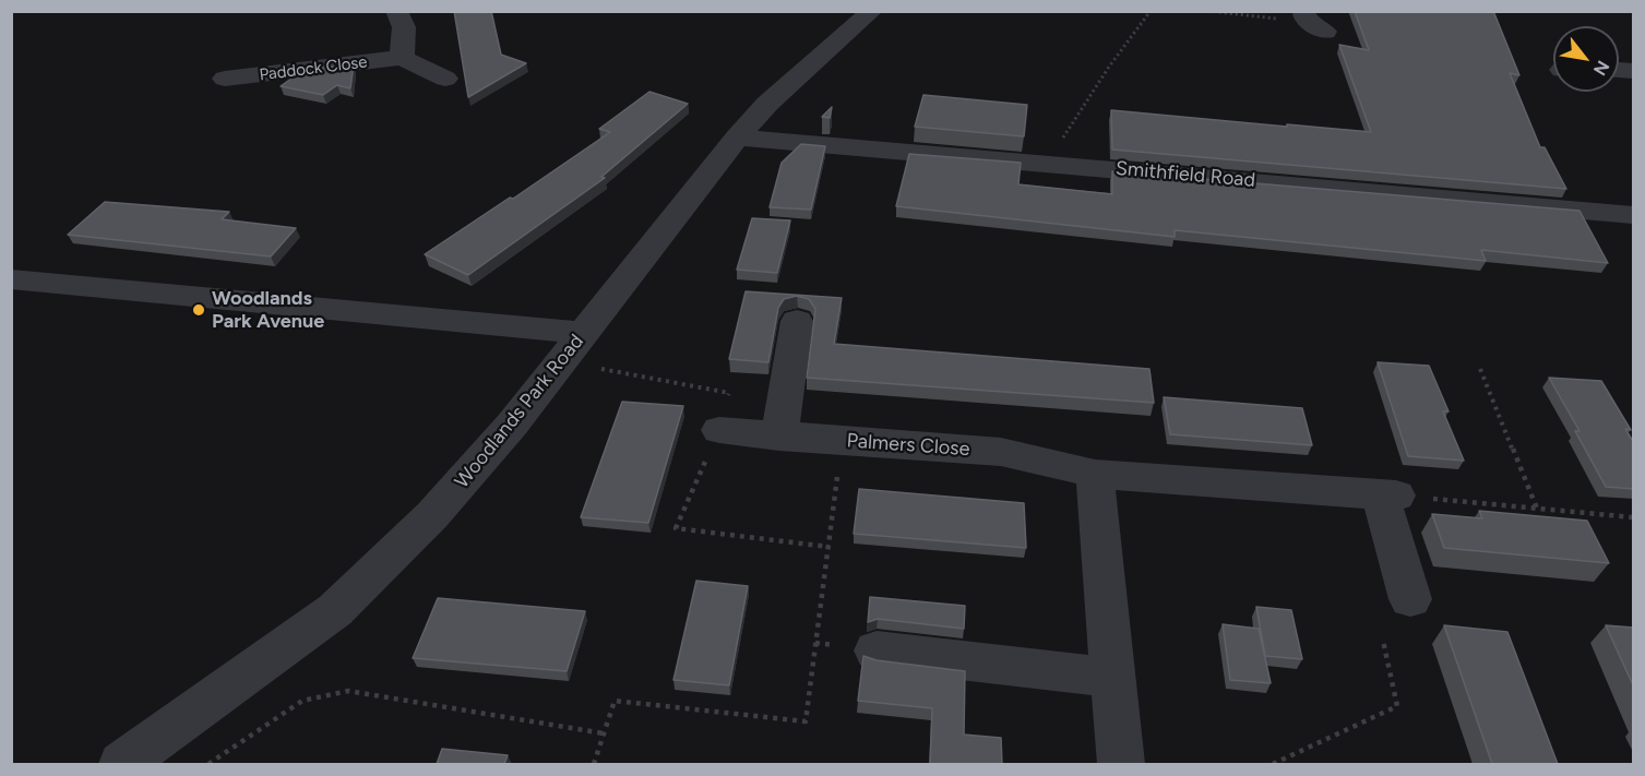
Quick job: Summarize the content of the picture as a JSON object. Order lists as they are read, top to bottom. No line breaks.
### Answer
{"streets":{"street":["Paddock Close","Smithfield Road","Woodlands Park Road","Palmers Close"]},"crossings":[["Smithfield Road","Woodlands Park Road"]],"places":["Woodlands Park Avenue"],"north":"bottom right"}
